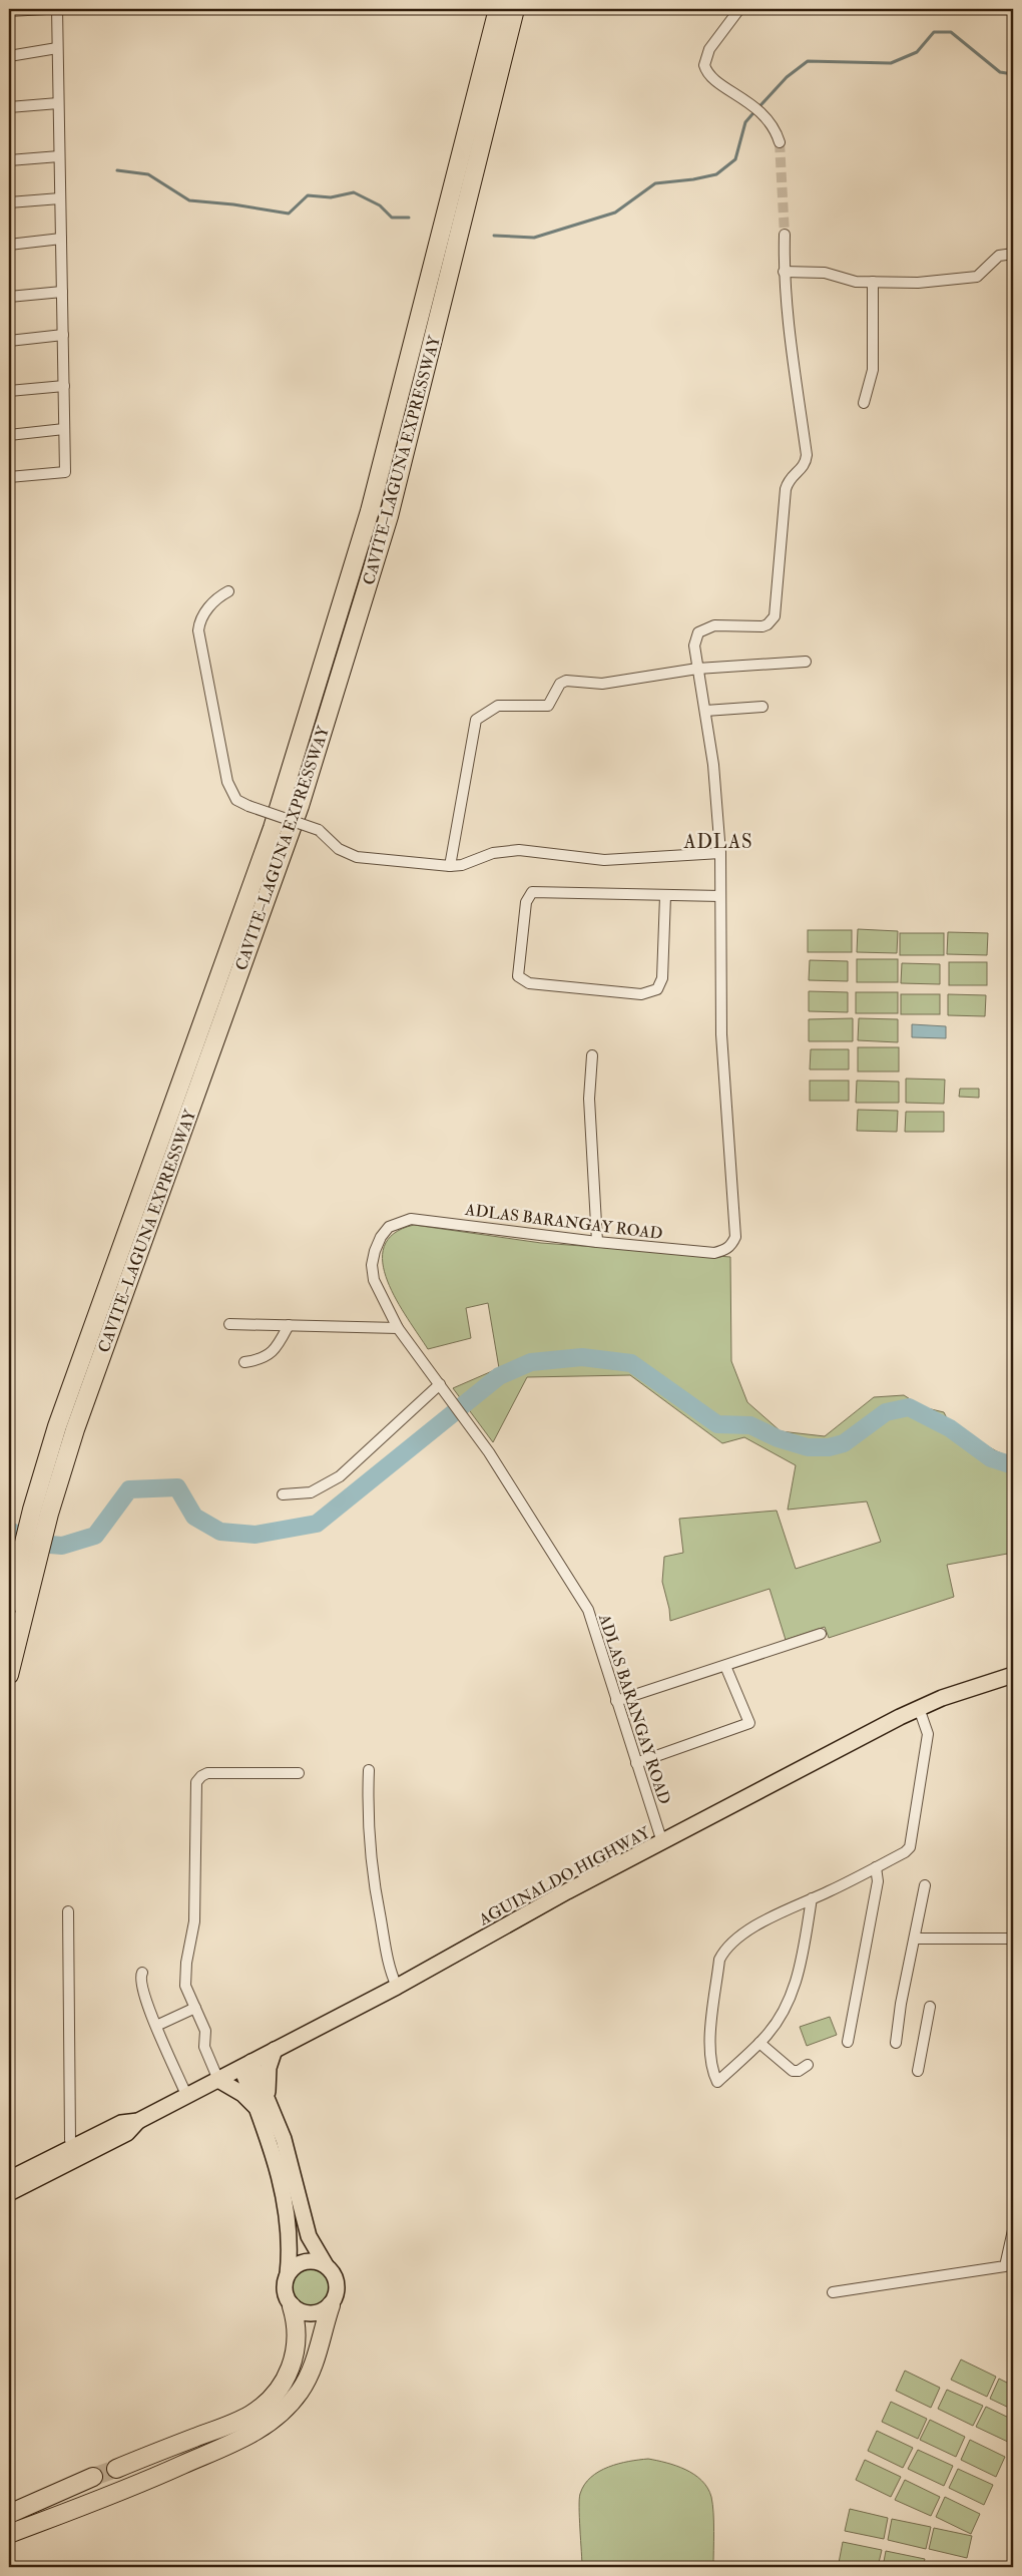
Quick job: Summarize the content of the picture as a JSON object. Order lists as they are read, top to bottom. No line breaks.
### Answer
{"streets":{"highway":["CAVITE–LAGUNA EXPRESSWAY"],"main road":["AGUINALDO HIGHWAY"],"street":["ADLAS BARANGAY ROAD"]},"crossings":[["ADLAS BARANGAY ROAD","AGUINALDO HIGHWAY"]],"districts":["ADLAS"]}
